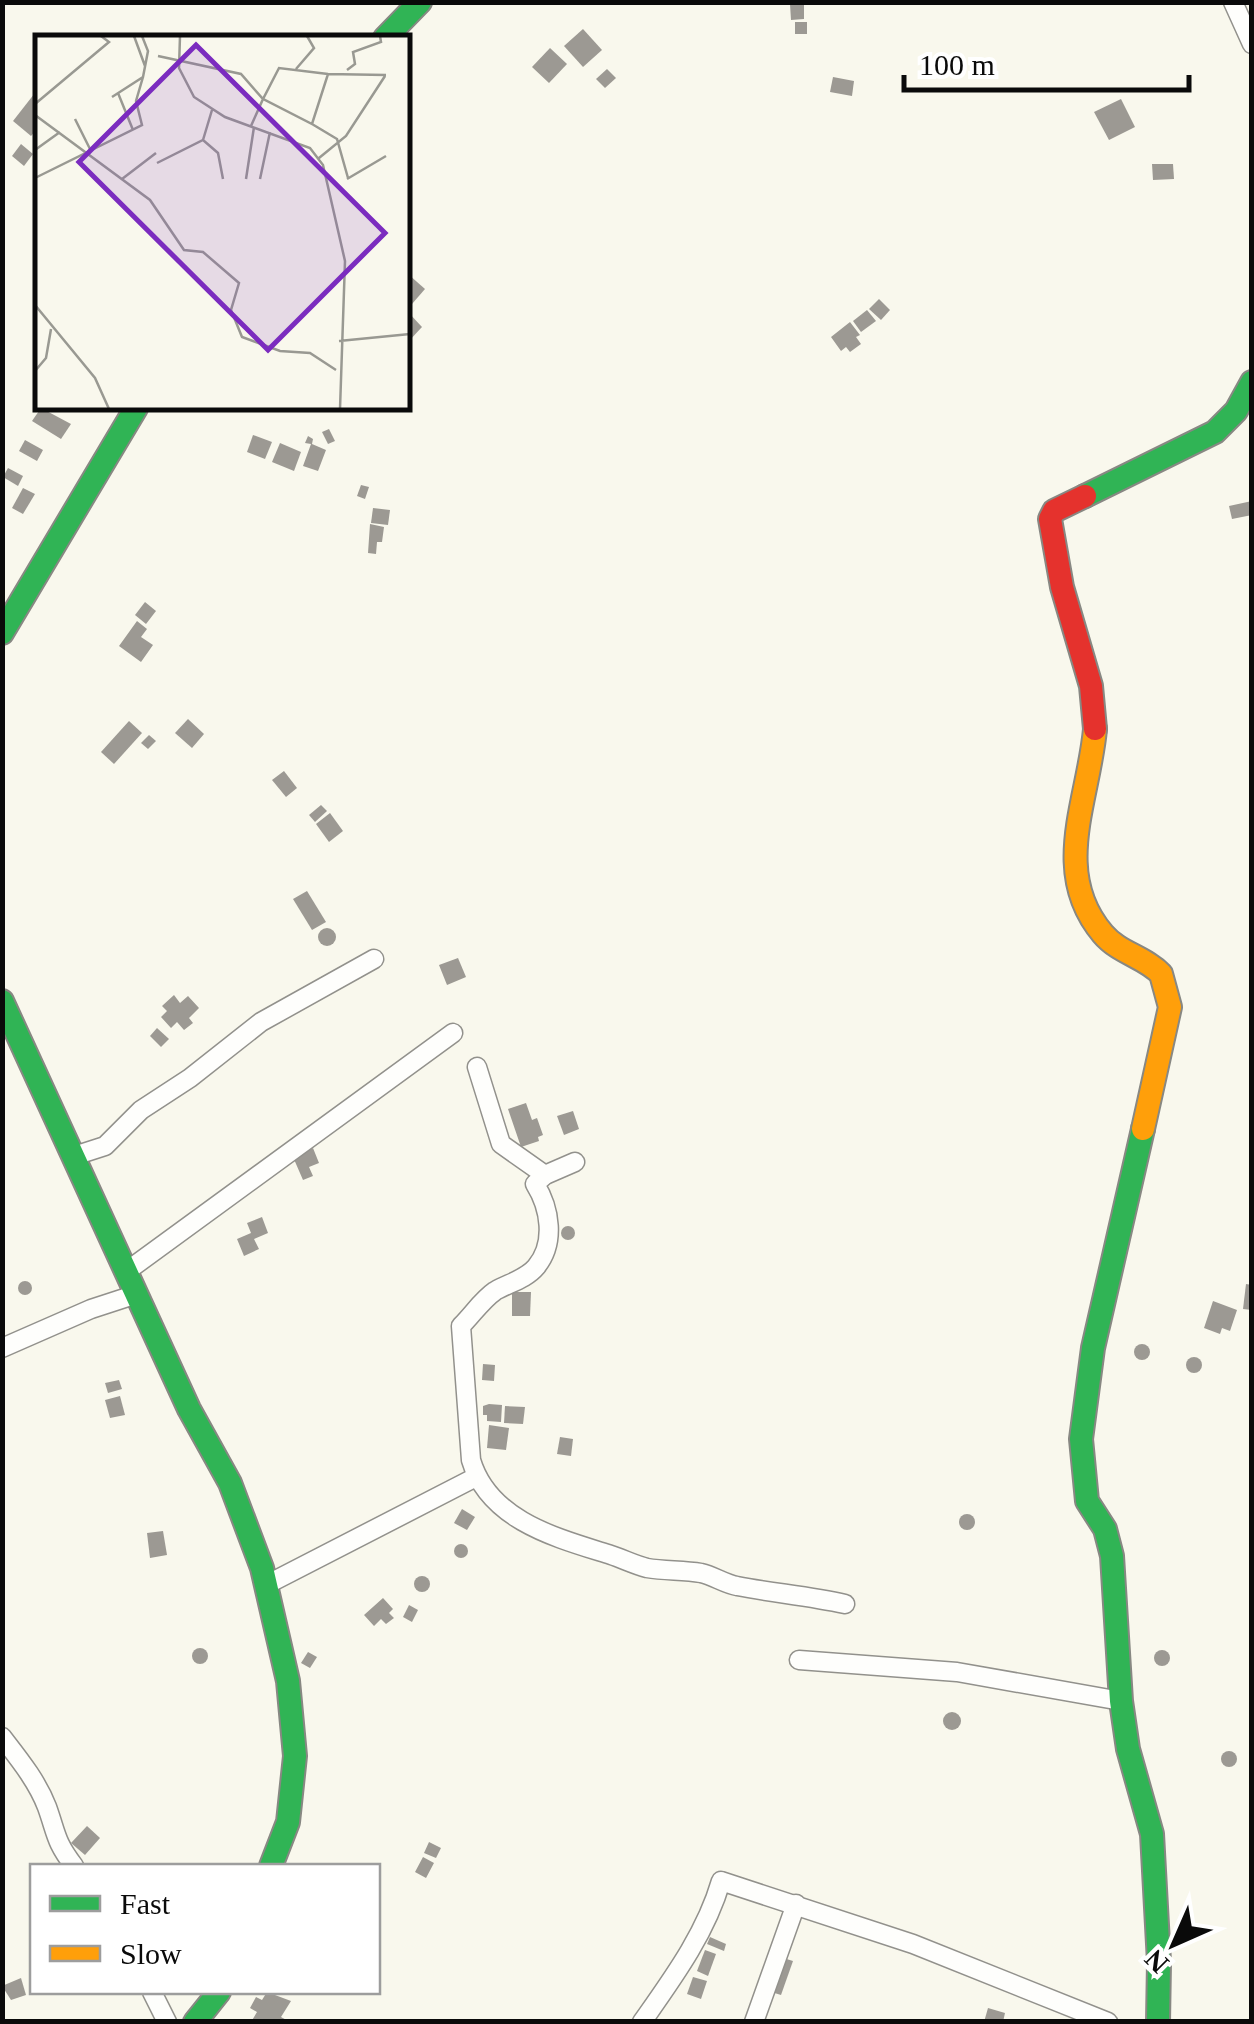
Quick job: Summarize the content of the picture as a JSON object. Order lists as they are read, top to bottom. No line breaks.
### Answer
{"legend":["Fast","Slow"],"scale_bar":"100 m","north":"bottom left"}
